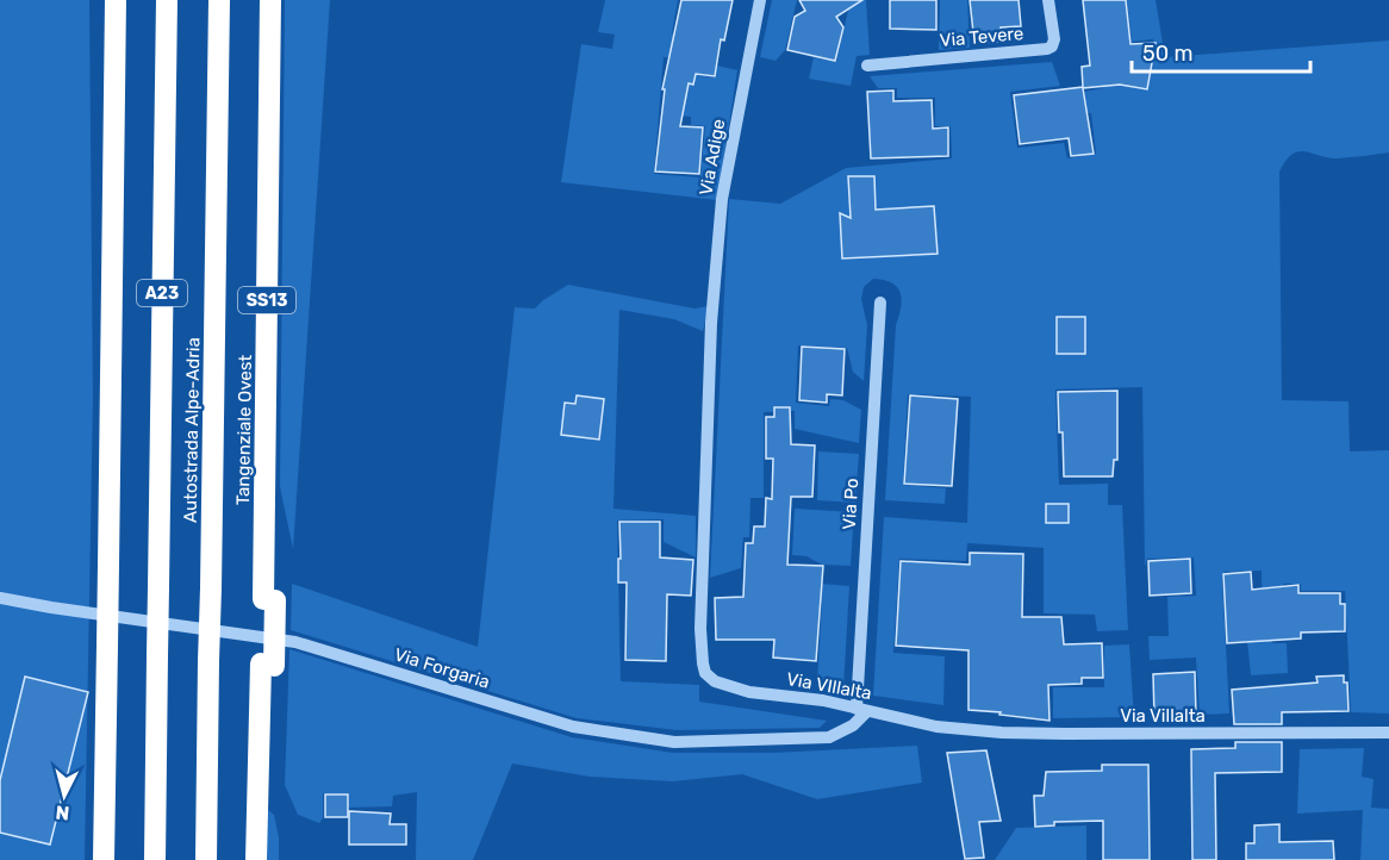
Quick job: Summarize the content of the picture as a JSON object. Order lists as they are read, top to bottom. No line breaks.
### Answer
{"streets":{"highway":["A23","SS13","Autostrada Alpe-Adria","Tangenziale Ovest"],"street":["Via Tevere","Via Adige","Via Po","Via Forgaria","Via VIllalta","Via Villalta"]},"crossings":[["Via Adige","Via VIllalta"],["Via Po","Via Forgaria"],["Via Po","Via VIllalta"],["Via Forgaria","Via VIllalta"],["Via VIllalta","Via Villalta"]],"scale_bar":"50 m","north":"bottom"}
